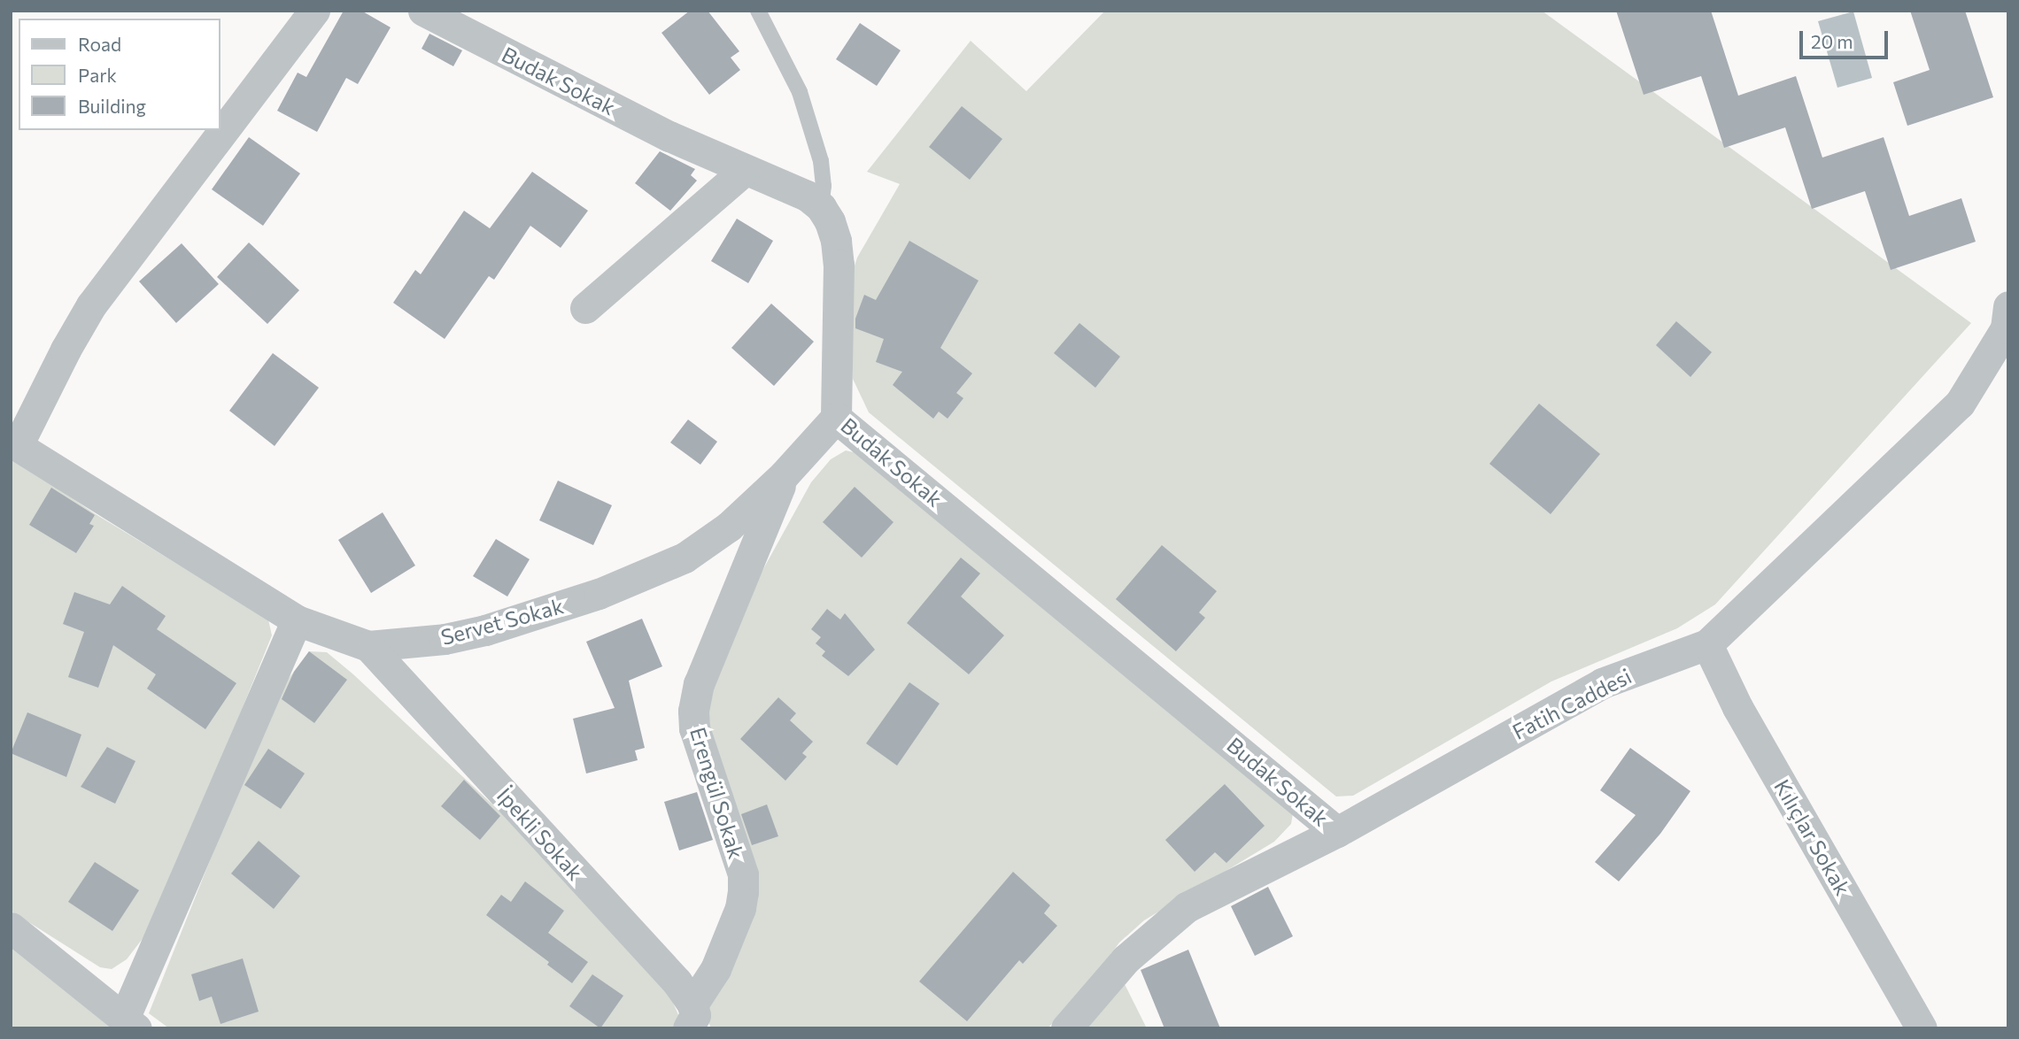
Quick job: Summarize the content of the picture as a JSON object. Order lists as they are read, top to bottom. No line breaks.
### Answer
{"streets":{"street":["Budak Sokak","Servet Sokak","Fatih Caddesi","Erengül Sokak","İpekli Sokak","Kılıçlar Sokak"]},"crossings":[["Budak Sokak","Servet Sokak"],["Budak Sokak","Fatih Caddesi"],["Servet Sokak","Erengül Sokak"],["Servet Sokak","İpekli Sokak"],["Fatih Caddesi","Kılıçlar Sokak"],["Erengül Sokak","İpekli Sokak"]],"legend":["Road","Park","Building"],"scale_bar":"20 m"}
